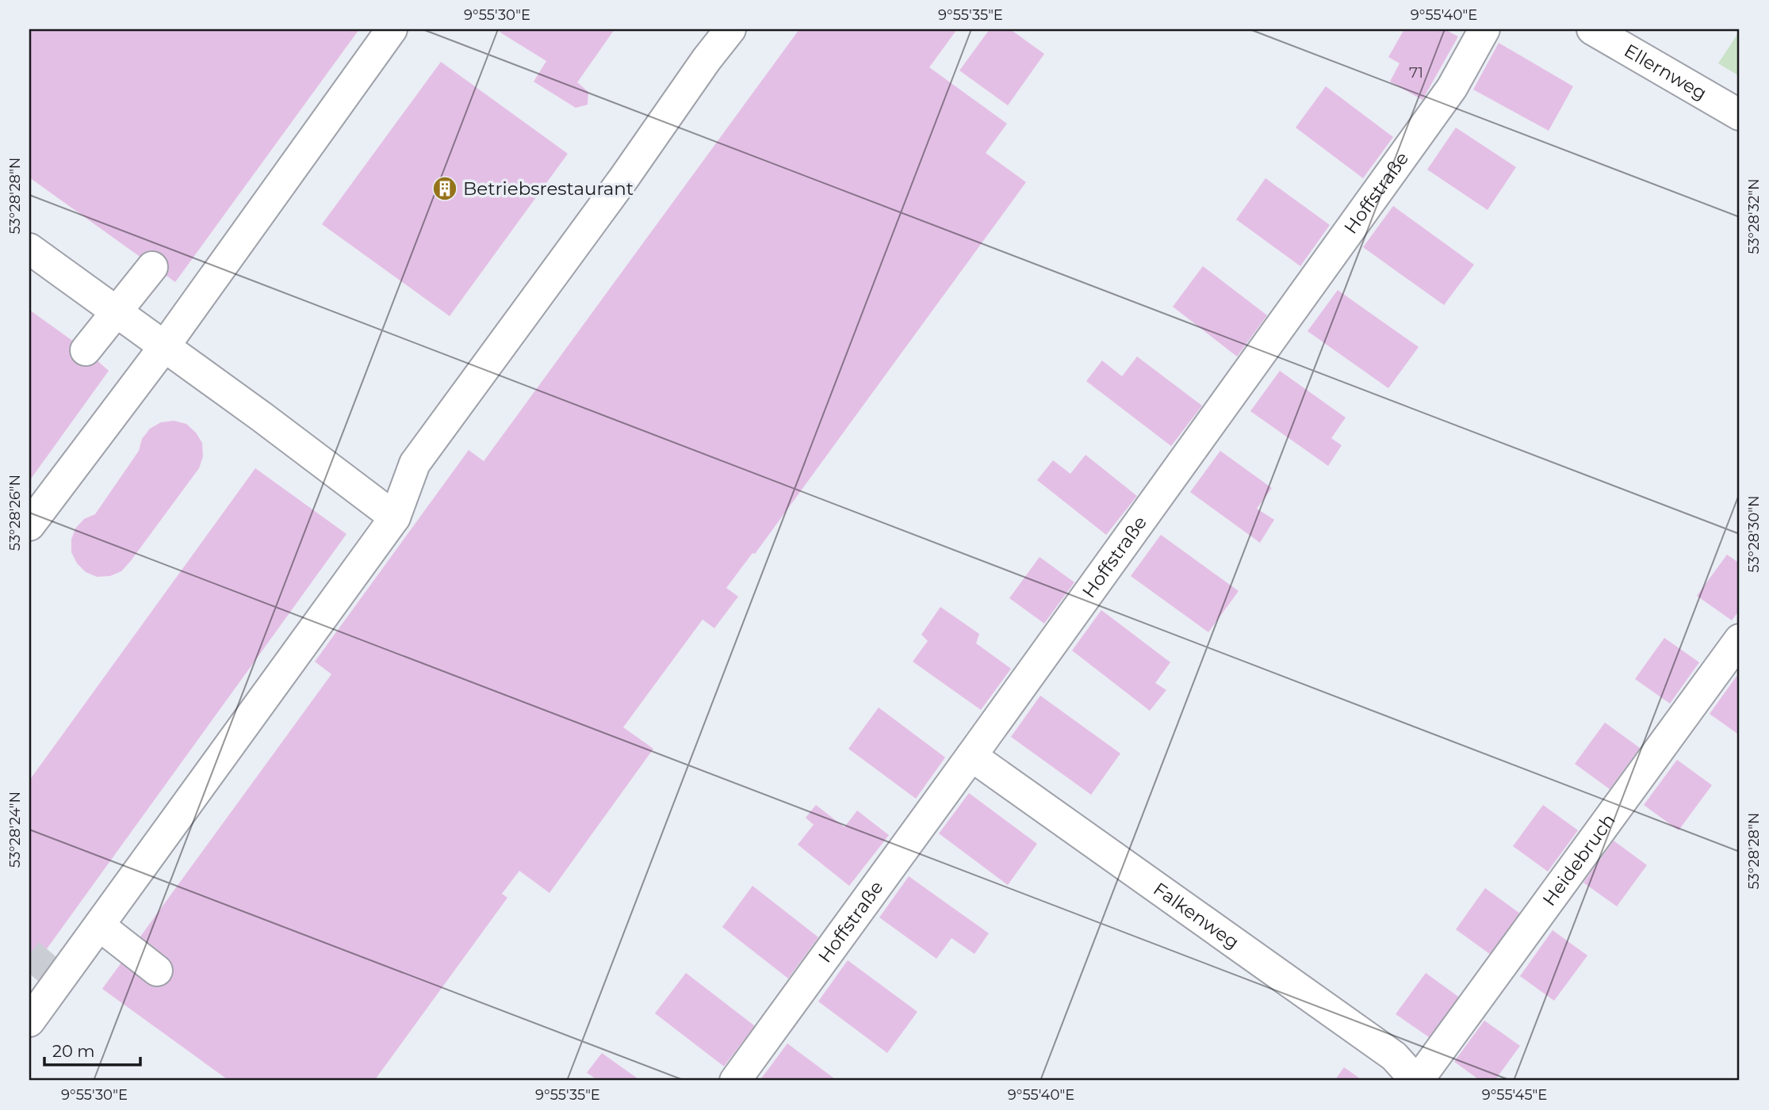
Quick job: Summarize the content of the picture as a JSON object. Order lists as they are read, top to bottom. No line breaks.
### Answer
{"streets":{"street":["Ellernweg","Hoffstraße","Heidebruch","Falkenweg"]},"crossings":[["Hoffstraße","Falkenweg"],["Heidebruch","Falkenweg"]],"places":{"building":["Betriebsrestaurant"]},"house_numbers":["71"],"scale_bar":"20 m","coordinates":["9°55'30\"E","9°55'35\"E","9°55'40\"E","53°28'28\"N","53°28'32\"N","53°28'26\"N","53°28'30\"N","53°28'24\"N","9°55'45\"E"]}
